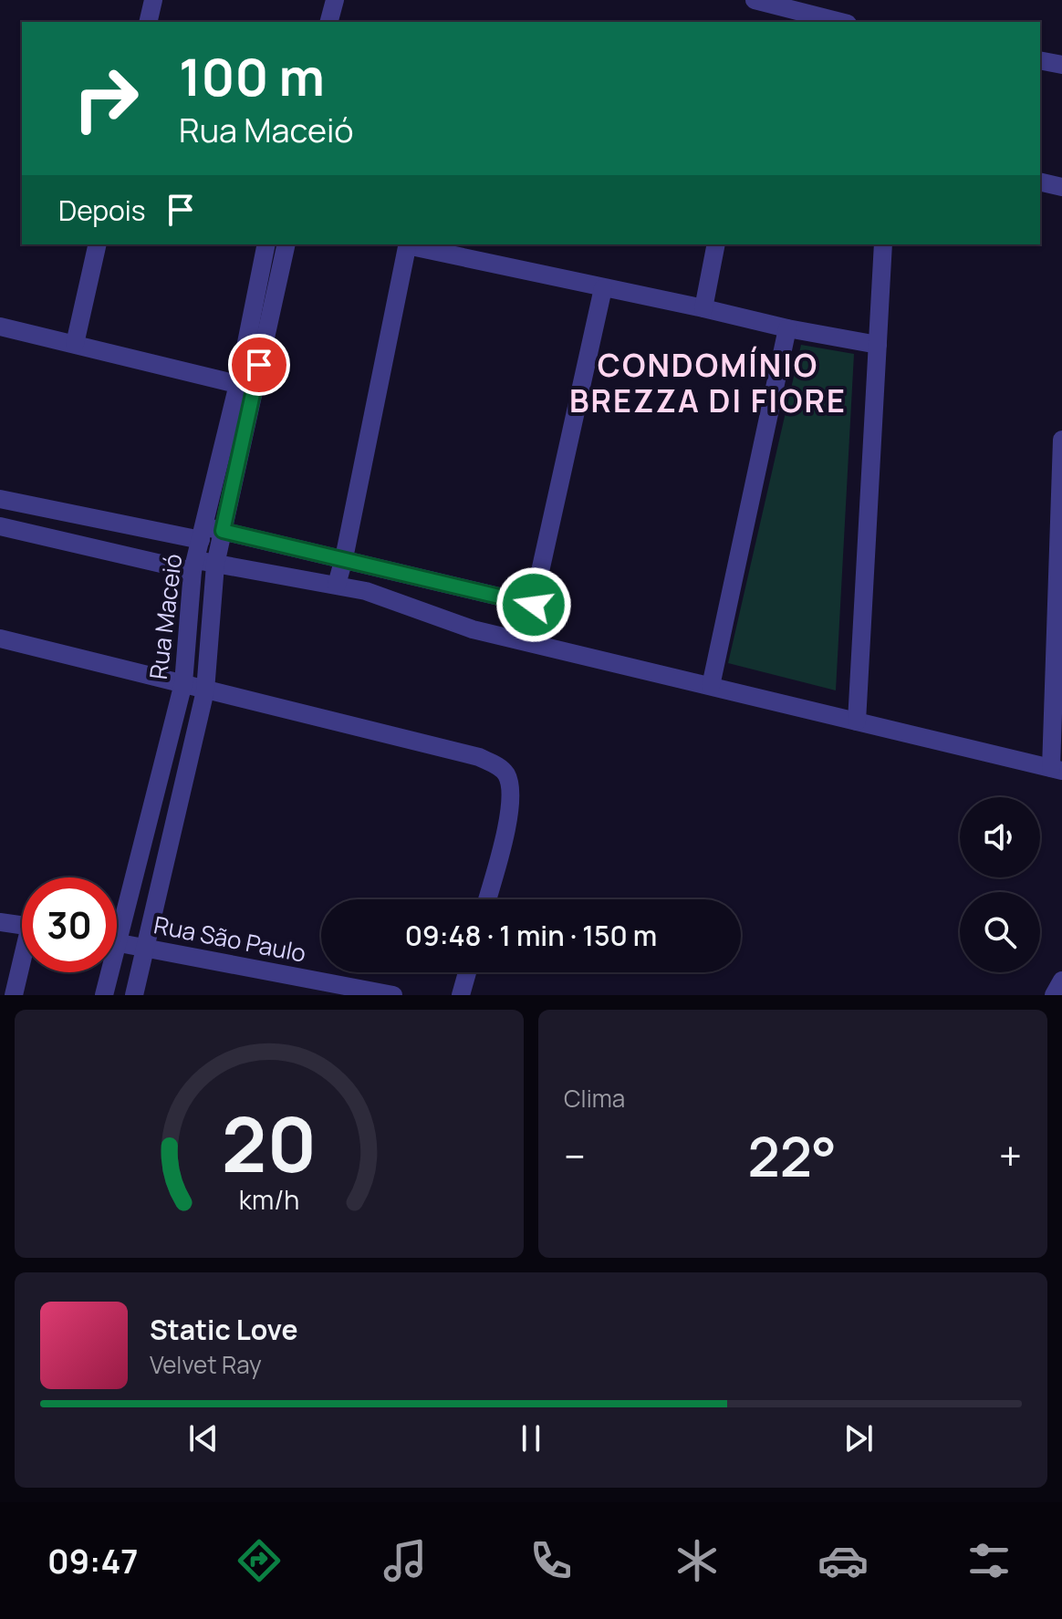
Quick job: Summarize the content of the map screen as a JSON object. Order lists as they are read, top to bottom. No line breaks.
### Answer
{"streets":{"street":["Rua Maceió","Rua São Paulo"]},"crossings":[["Rua Maceió","Rua São Paulo"]],"districts":["CONDOMÍNIO BREZZA DI FIORE"],"page":{"turn":["100 m","Rua Maceió"],"then":"Depois","limit":"30","trip":"09:48 · 1 min · 150 m","tile":"Clima","heat":["−","22°","+"],"song":["Static Love","Velvet Ray"],"tabs":"09:47","gauge":["20","km/h"]}}
